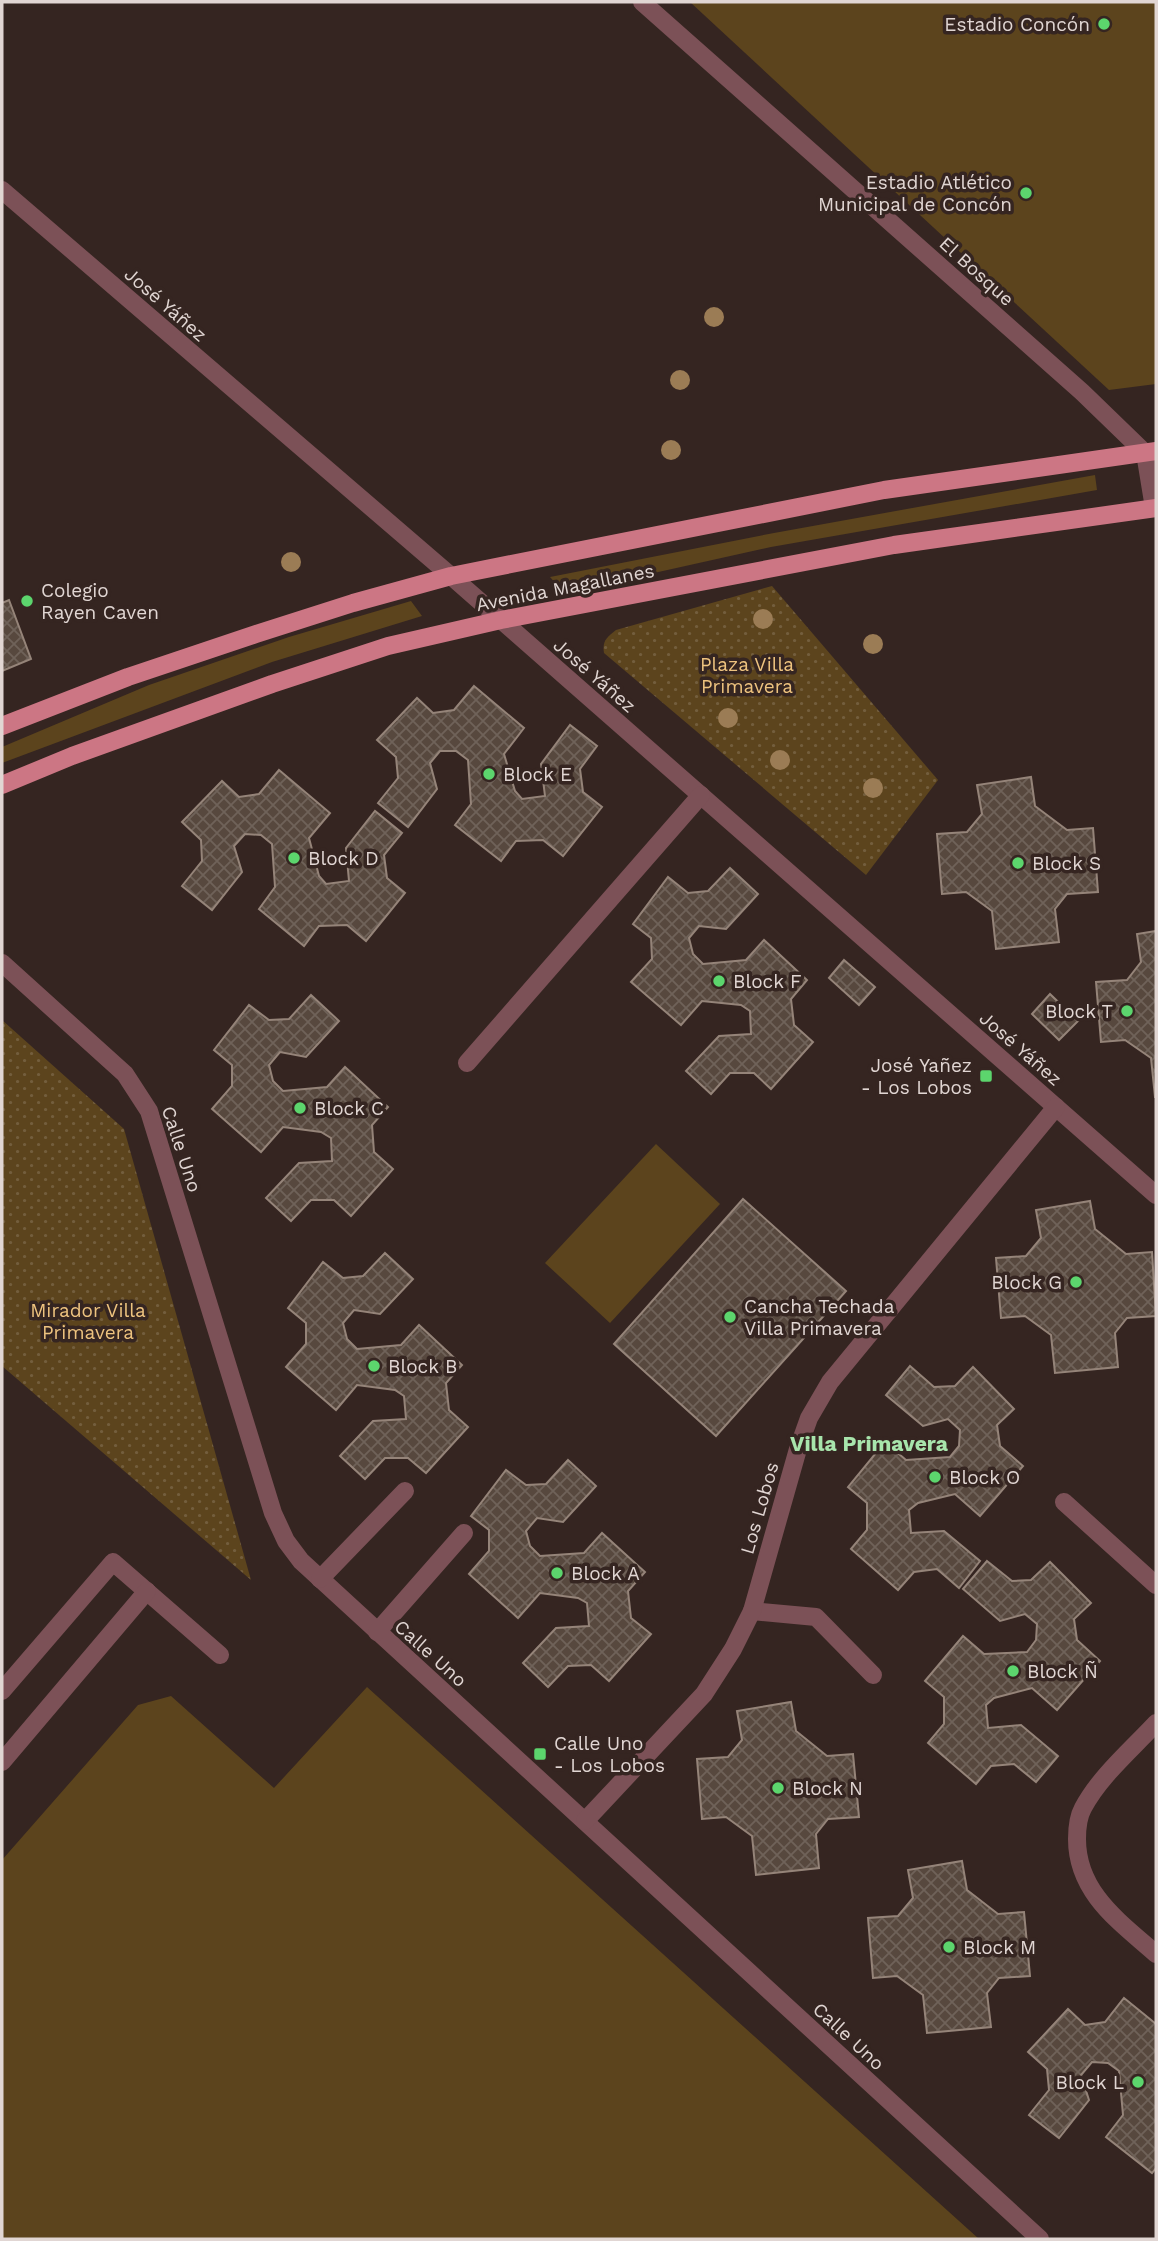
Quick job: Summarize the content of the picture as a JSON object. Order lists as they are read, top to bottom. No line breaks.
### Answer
{"streets":{"main road":["Avenida Magallanes"],"street":["El Bosque","José Yáñez","Calle Uno","Los Lobos"]},"crossings":[["El Bosque","Avenida Magallanes"],["José Yáñez","Avenida Magallanes"],["José Yáñez","Los Lobos"],["Calle Uno","Los Lobos"]],"districts":["Villa Primavera"],"parks":["Plaza Villa Primavera","Mirador Villa Primavera"],"places":{"other":["Estadio Concón","Estadio Atlético Municipal de Concón","Colegio Rayen Caven","Block E","Block D","Block S","Block F","Block T","Block C","Block G","Cancha Techada Villa Primavera","Block B","Block O","Block A","Block Ñ","Block N","Block M","Block L"],"transit":["José Yañez - Los Lobos","Calle Uno - Los Lobos"]}}
